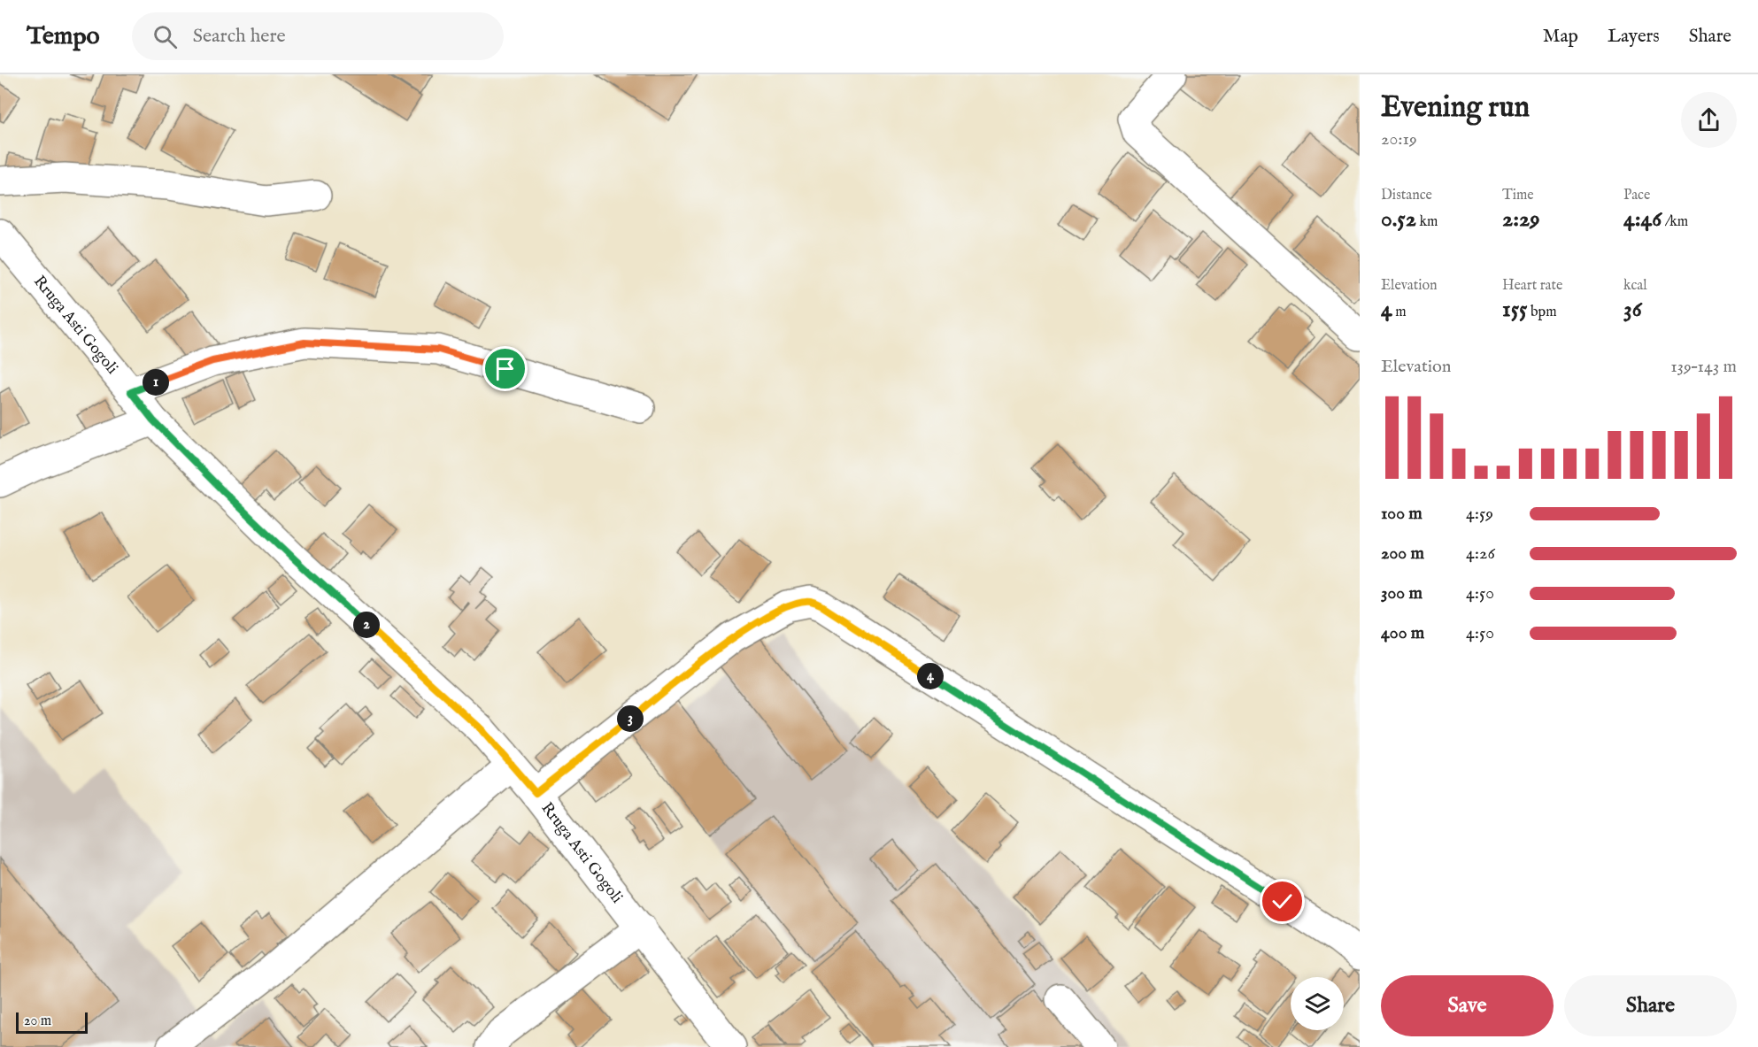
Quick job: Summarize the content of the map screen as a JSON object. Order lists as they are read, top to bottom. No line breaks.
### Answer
{"streets":{"street":["Rruga Asti Gogoli"]},"scale_bar":"20 m","page":{"header":"Tempo","search":"Search here","nav":["Map","Layers","Share"],"heading":["Evening run","20:19"],"stats":[["Distance","0.52 km"],["Time","2:29"],["Pace","4:46 /km"],["Elevation","4 m"],["Heart rate","155 bpm"],["kcal","36"]],"chart":["Elevation","139–143 m"],"pins":["1","2","4","3"],"list":[{"name":"100 m","note":"4:59"},{"name":"200 m","note":"4:26"},{"name":"300 m","note":"4:50"},{"name":"400 m","note":"4:50"}],"buttons":["Save","Share"],"scale":"20 m"}}
